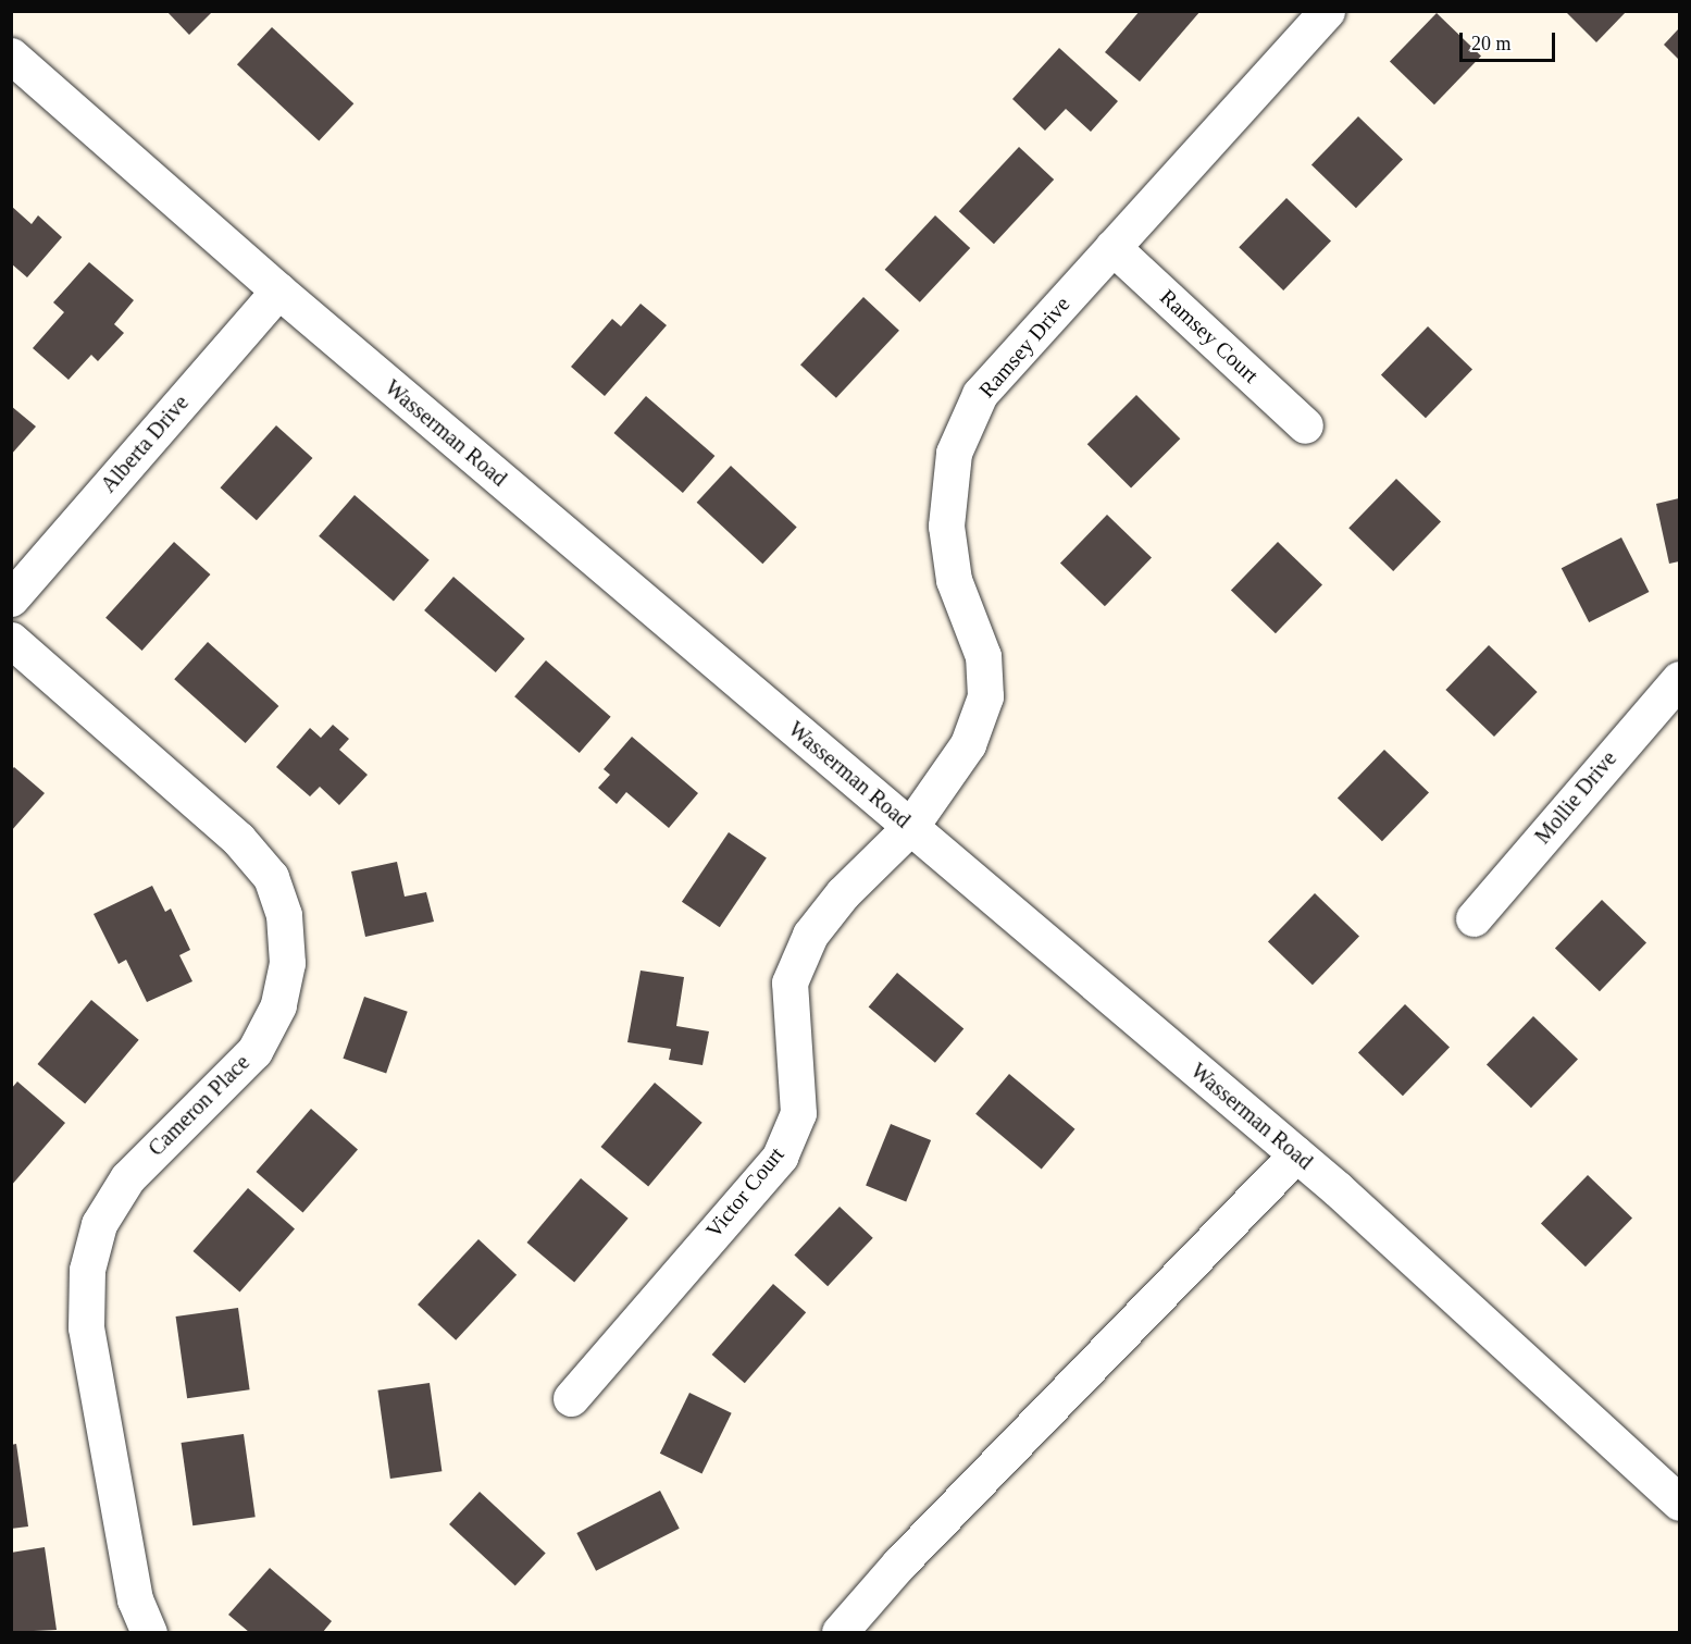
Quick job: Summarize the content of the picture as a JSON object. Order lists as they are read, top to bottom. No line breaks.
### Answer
{"streets":{"street":["Ramsey Court","Ramsey Drive","Wasserman Road","Alberta Drive","Mollie Drive","Cameron Place","Victor Court"]},"crossings":[["Ramsey Court","Ramsey Drive"],["Ramsey Drive","Wasserman Road"],["Ramsey Drive","Victor Court"],["Wasserman Road","Alberta Drive"],["Wasserman Road","Victor Court"]],"scale_bar":"20 m"}
